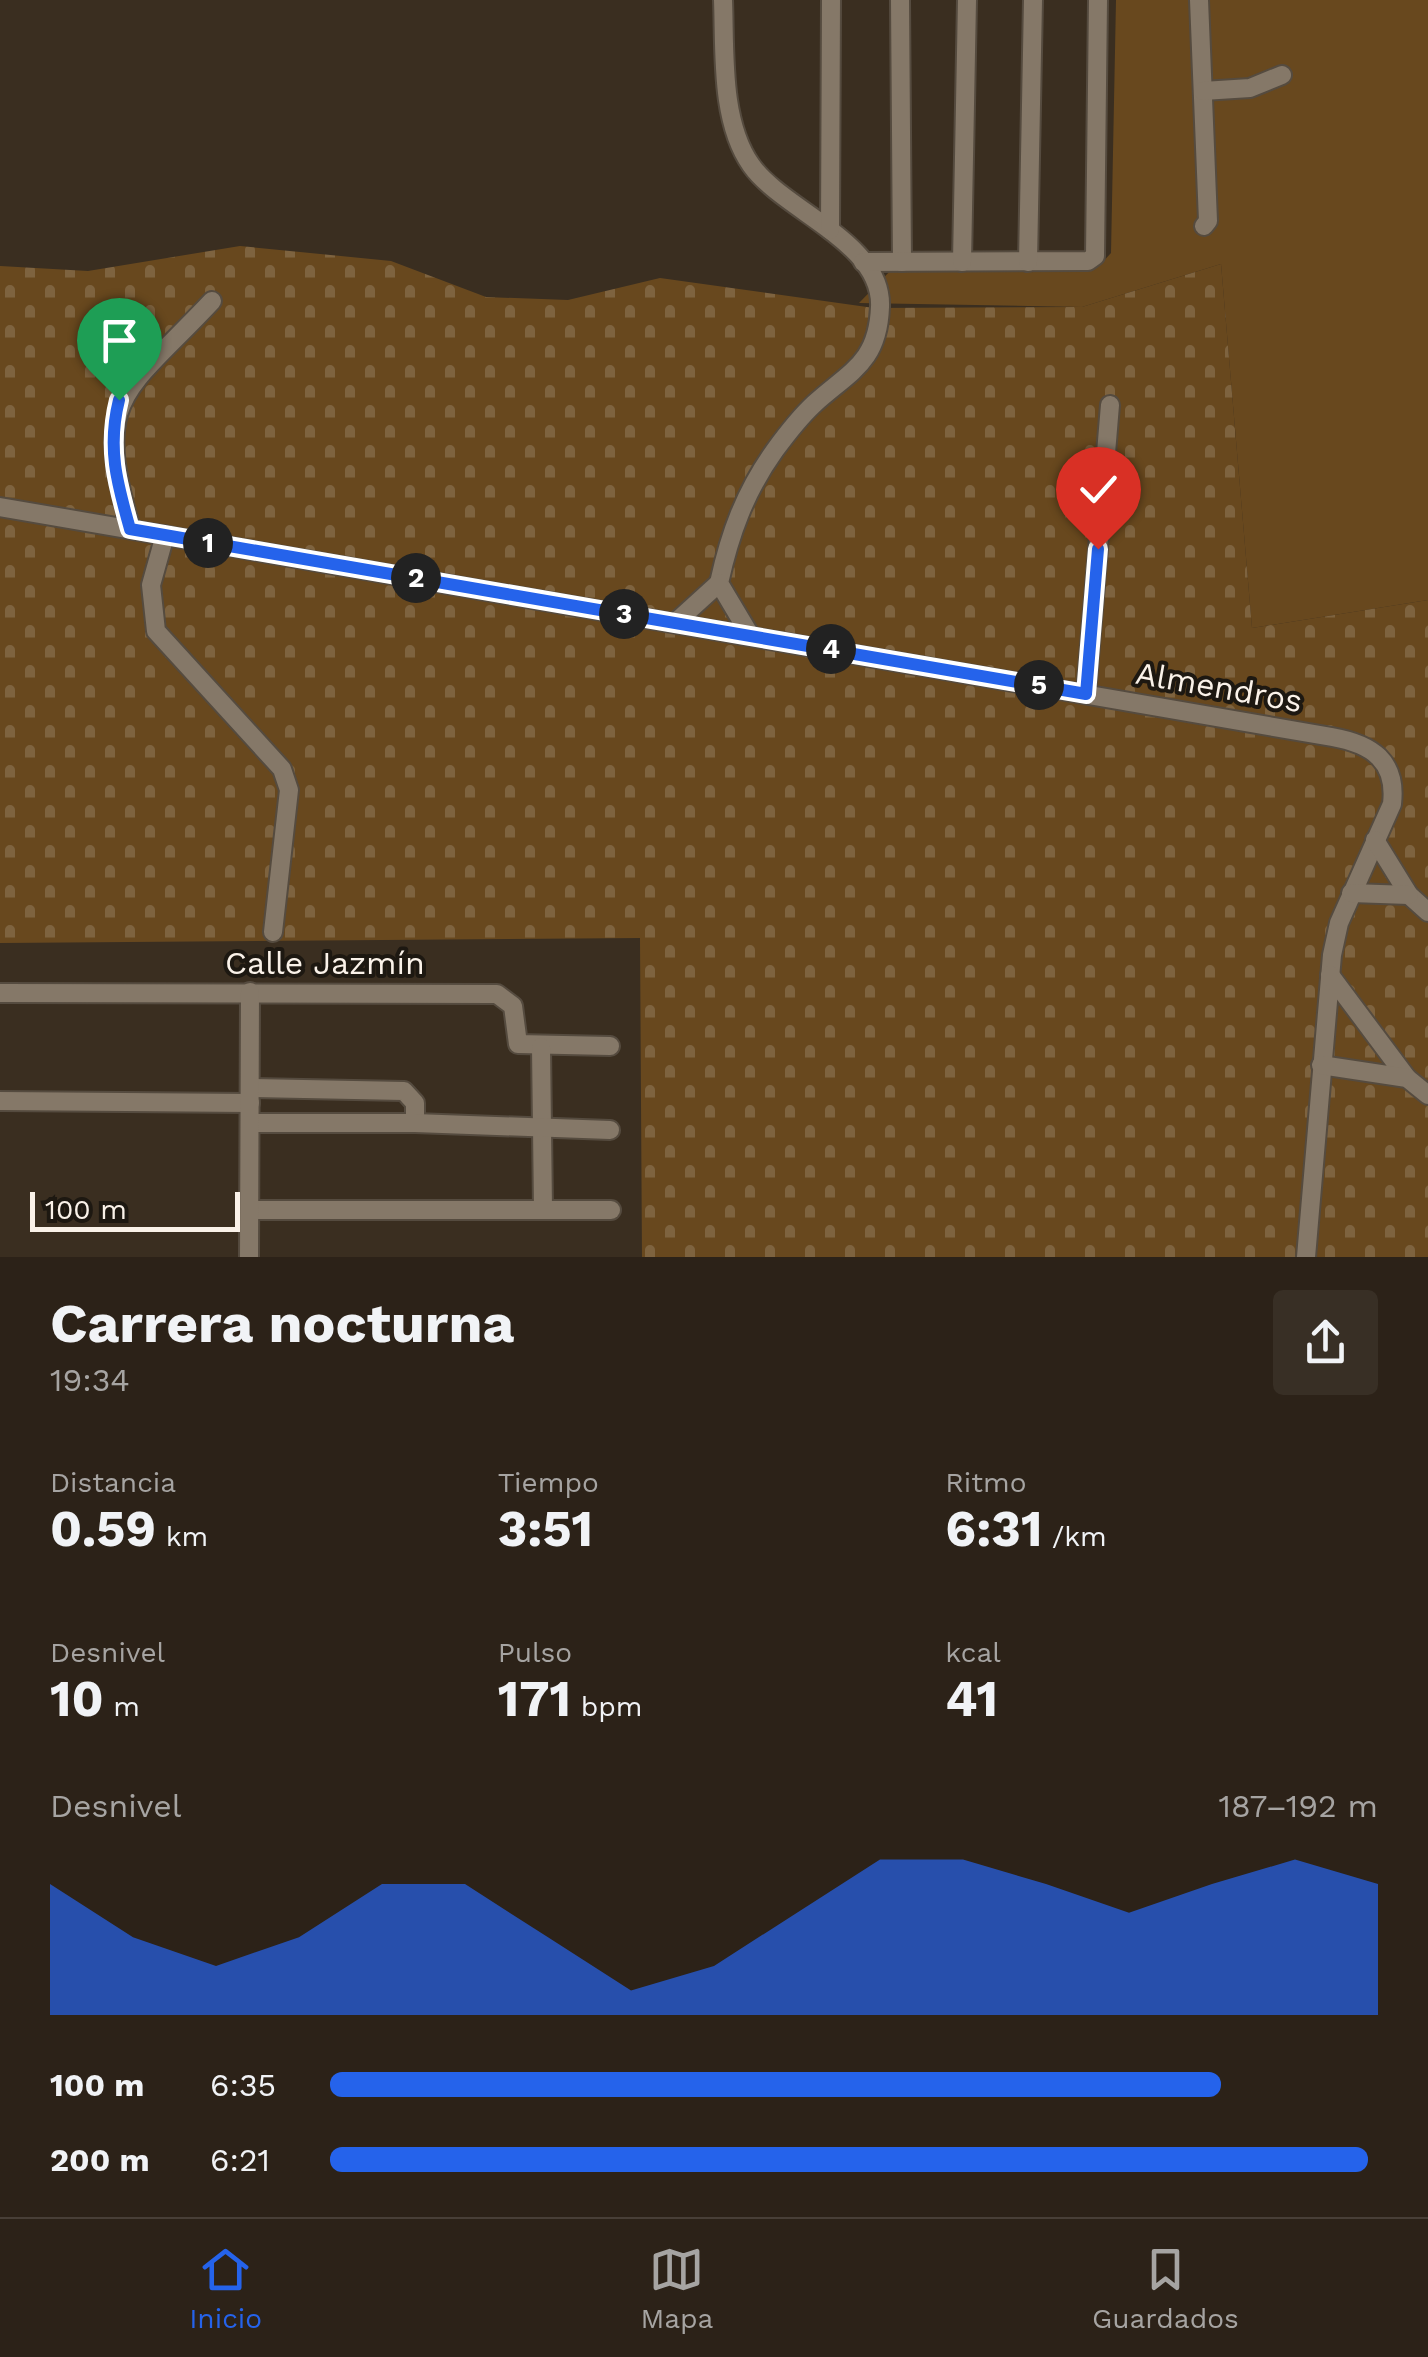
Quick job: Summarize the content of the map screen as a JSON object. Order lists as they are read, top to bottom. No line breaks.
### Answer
{"streets":{"street":["Almendros","Calle Jazmín"]},"scale_bar":"100 m","page":{"pins":["1","2","3","4","5"],"scale":"100 m","heading":["Carrera nocturna","19:34"],"stats":[["Distancia","0.59 km"],["Tiempo","3:51"],["Ritmo","6:31 /km"],["Desnivel","10 m"],["Pulso","171 bpm"],["kcal","41"]],"chart":["Desnivel","187–192 m"],"list":[{"name":"100 m","note":"6:35"},{"name":"200 m","note":"6:21"}],"tabs":["Inicio","Mapa","Guardados"]}}
